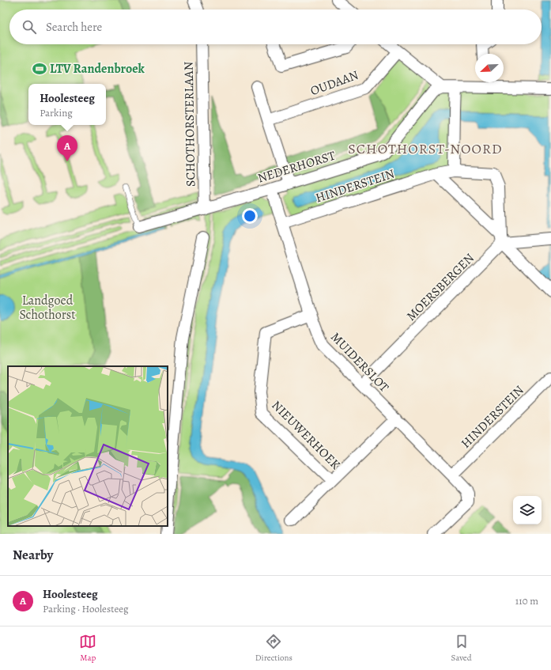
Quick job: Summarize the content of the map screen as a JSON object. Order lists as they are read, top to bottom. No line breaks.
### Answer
{"streets":{"street":["OUDAAN","SCHOTHORSTERLAAN","NEDERHORST","HINDERSTEIN","MOERSBERGEN","MUIDERSLOT","NIEUWERHOEK"]},"crossings":[["SCHOTHORSTERLAAN","NEDERHORST"],["NEDERHORST","MUIDERSLOT"],["HINDERSTEIN","MOERSBERGEN"],["HINDERSTEIN","MUIDERSLOT"],["MOERSBERGEN","MUIDERSLOT"],["MUIDERSLOT","NIEUWERHOEK"]],"districts":["SCHOTHORST-NOORD"],"parks":["Landgoed Schothorst"],"places":{"sports":["LTV Randenbroek"]},"north":"bottom left","page":{"search":"Search here","popup":["Hoolesteeg","Parking"],"pins":"A","heading":"Nearby","list":[{"mark":"A","name":"Hoolesteeg","note":"Parking · Hoolesteeg","value":"110 m"}],"nav":["Map","Directions","Saved"]}}
